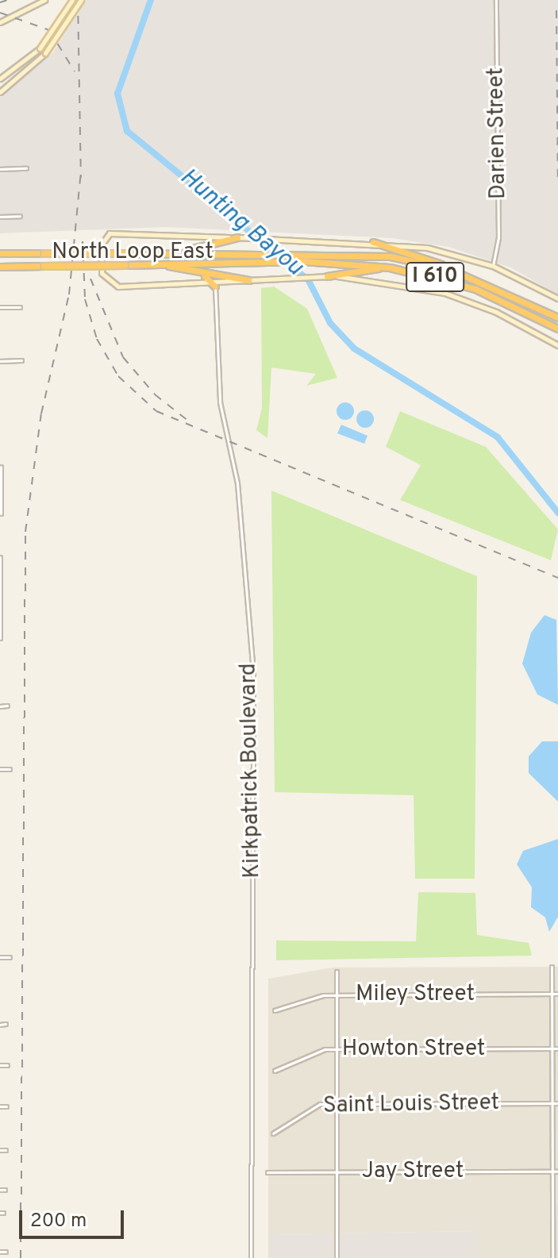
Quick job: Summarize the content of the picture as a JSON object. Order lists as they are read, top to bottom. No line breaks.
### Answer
{"streets":{"highway":["North Loop East","I 610"],"street":["Darien Street","Kirkpatrick Boulevard","Miley Street","Howton Street","Saint Louis Street","Jay Street"]},"water":["Hunting Bayou"],"scale_bar":"200 m"}
